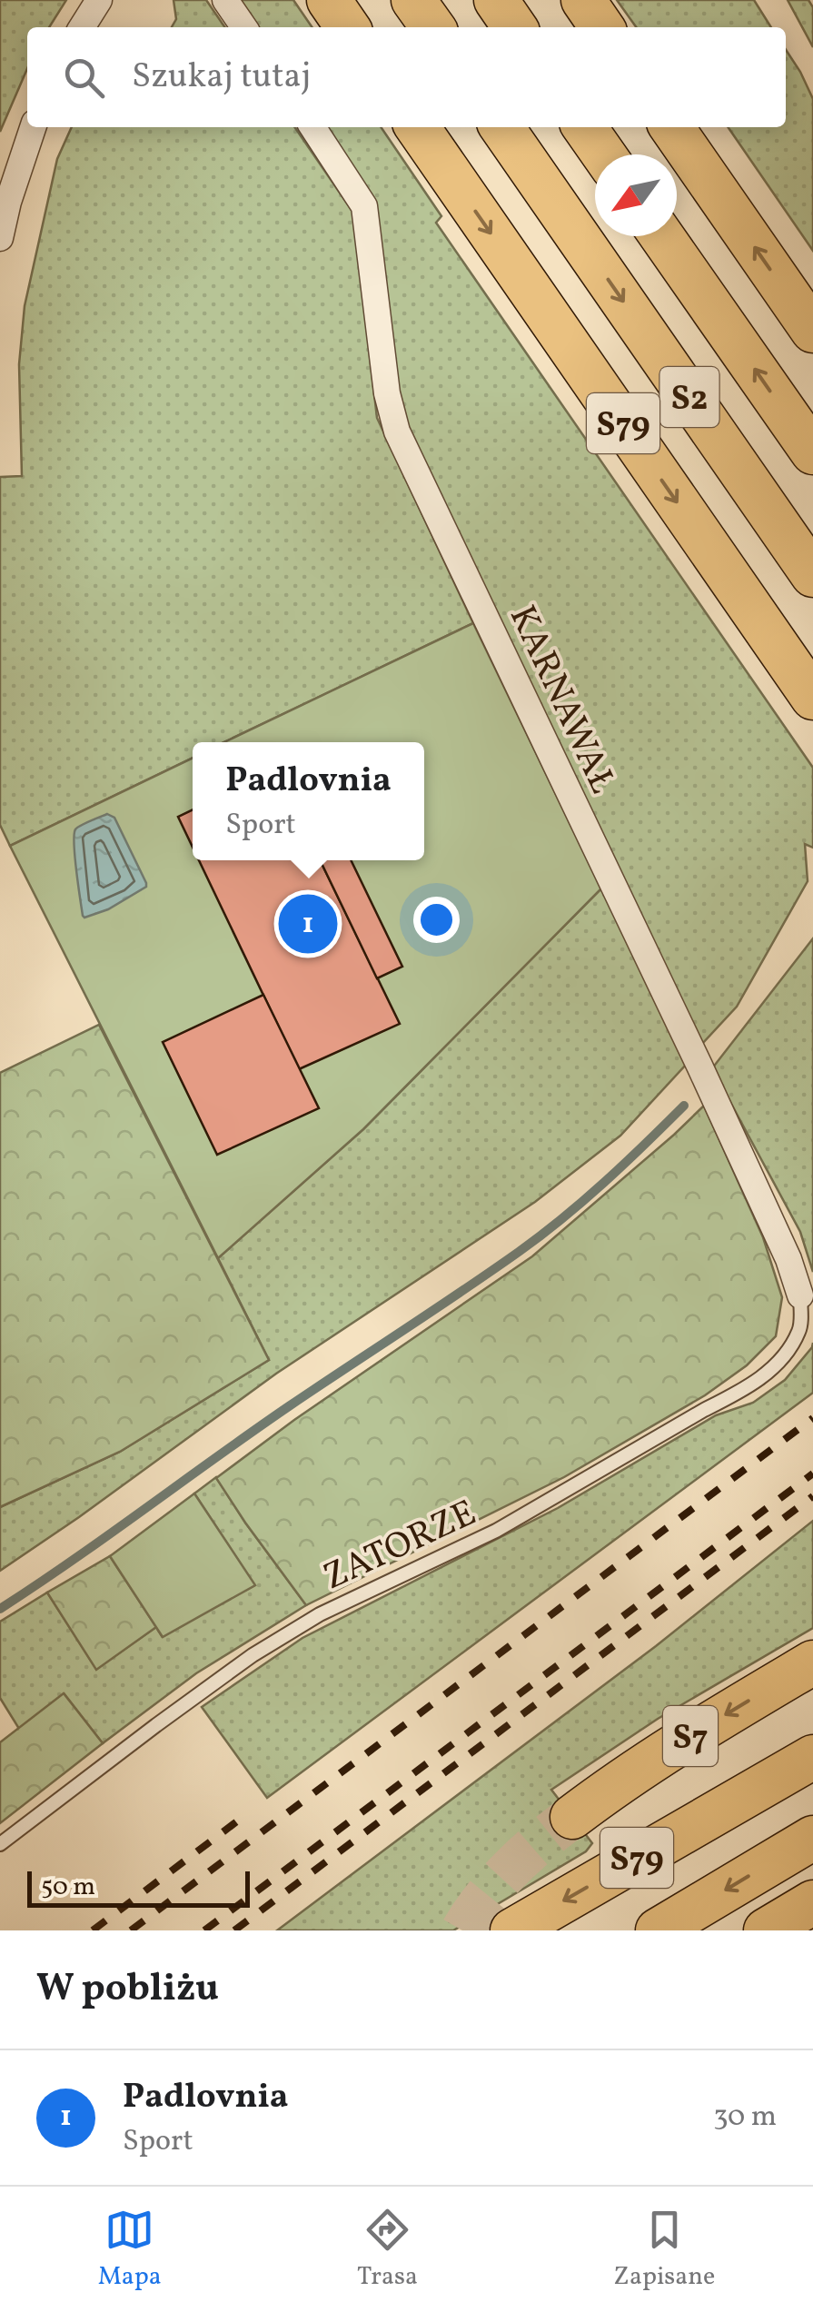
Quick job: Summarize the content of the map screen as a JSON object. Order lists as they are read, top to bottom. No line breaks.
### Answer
{"streets":{"highway":["S2","S79","S7"],"street":["KARNAWAŁ"],"lane":["ZATORZE"]},"crossings":[["KARNAWAŁ","ZATORZE"]],"scale_bar":"50 m","north":"bottom left","page":{"search":"Szukaj tutaj","popup":["Padlovnia","Sport"],"pins":"1","scale":"50 m","heading":"W pobliżu","list":[{"mark":"1","name":"Padlovnia","note":"Sport","value":"30 m"}],"nav":["Mapa","Trasa","Zapisane"]}}
